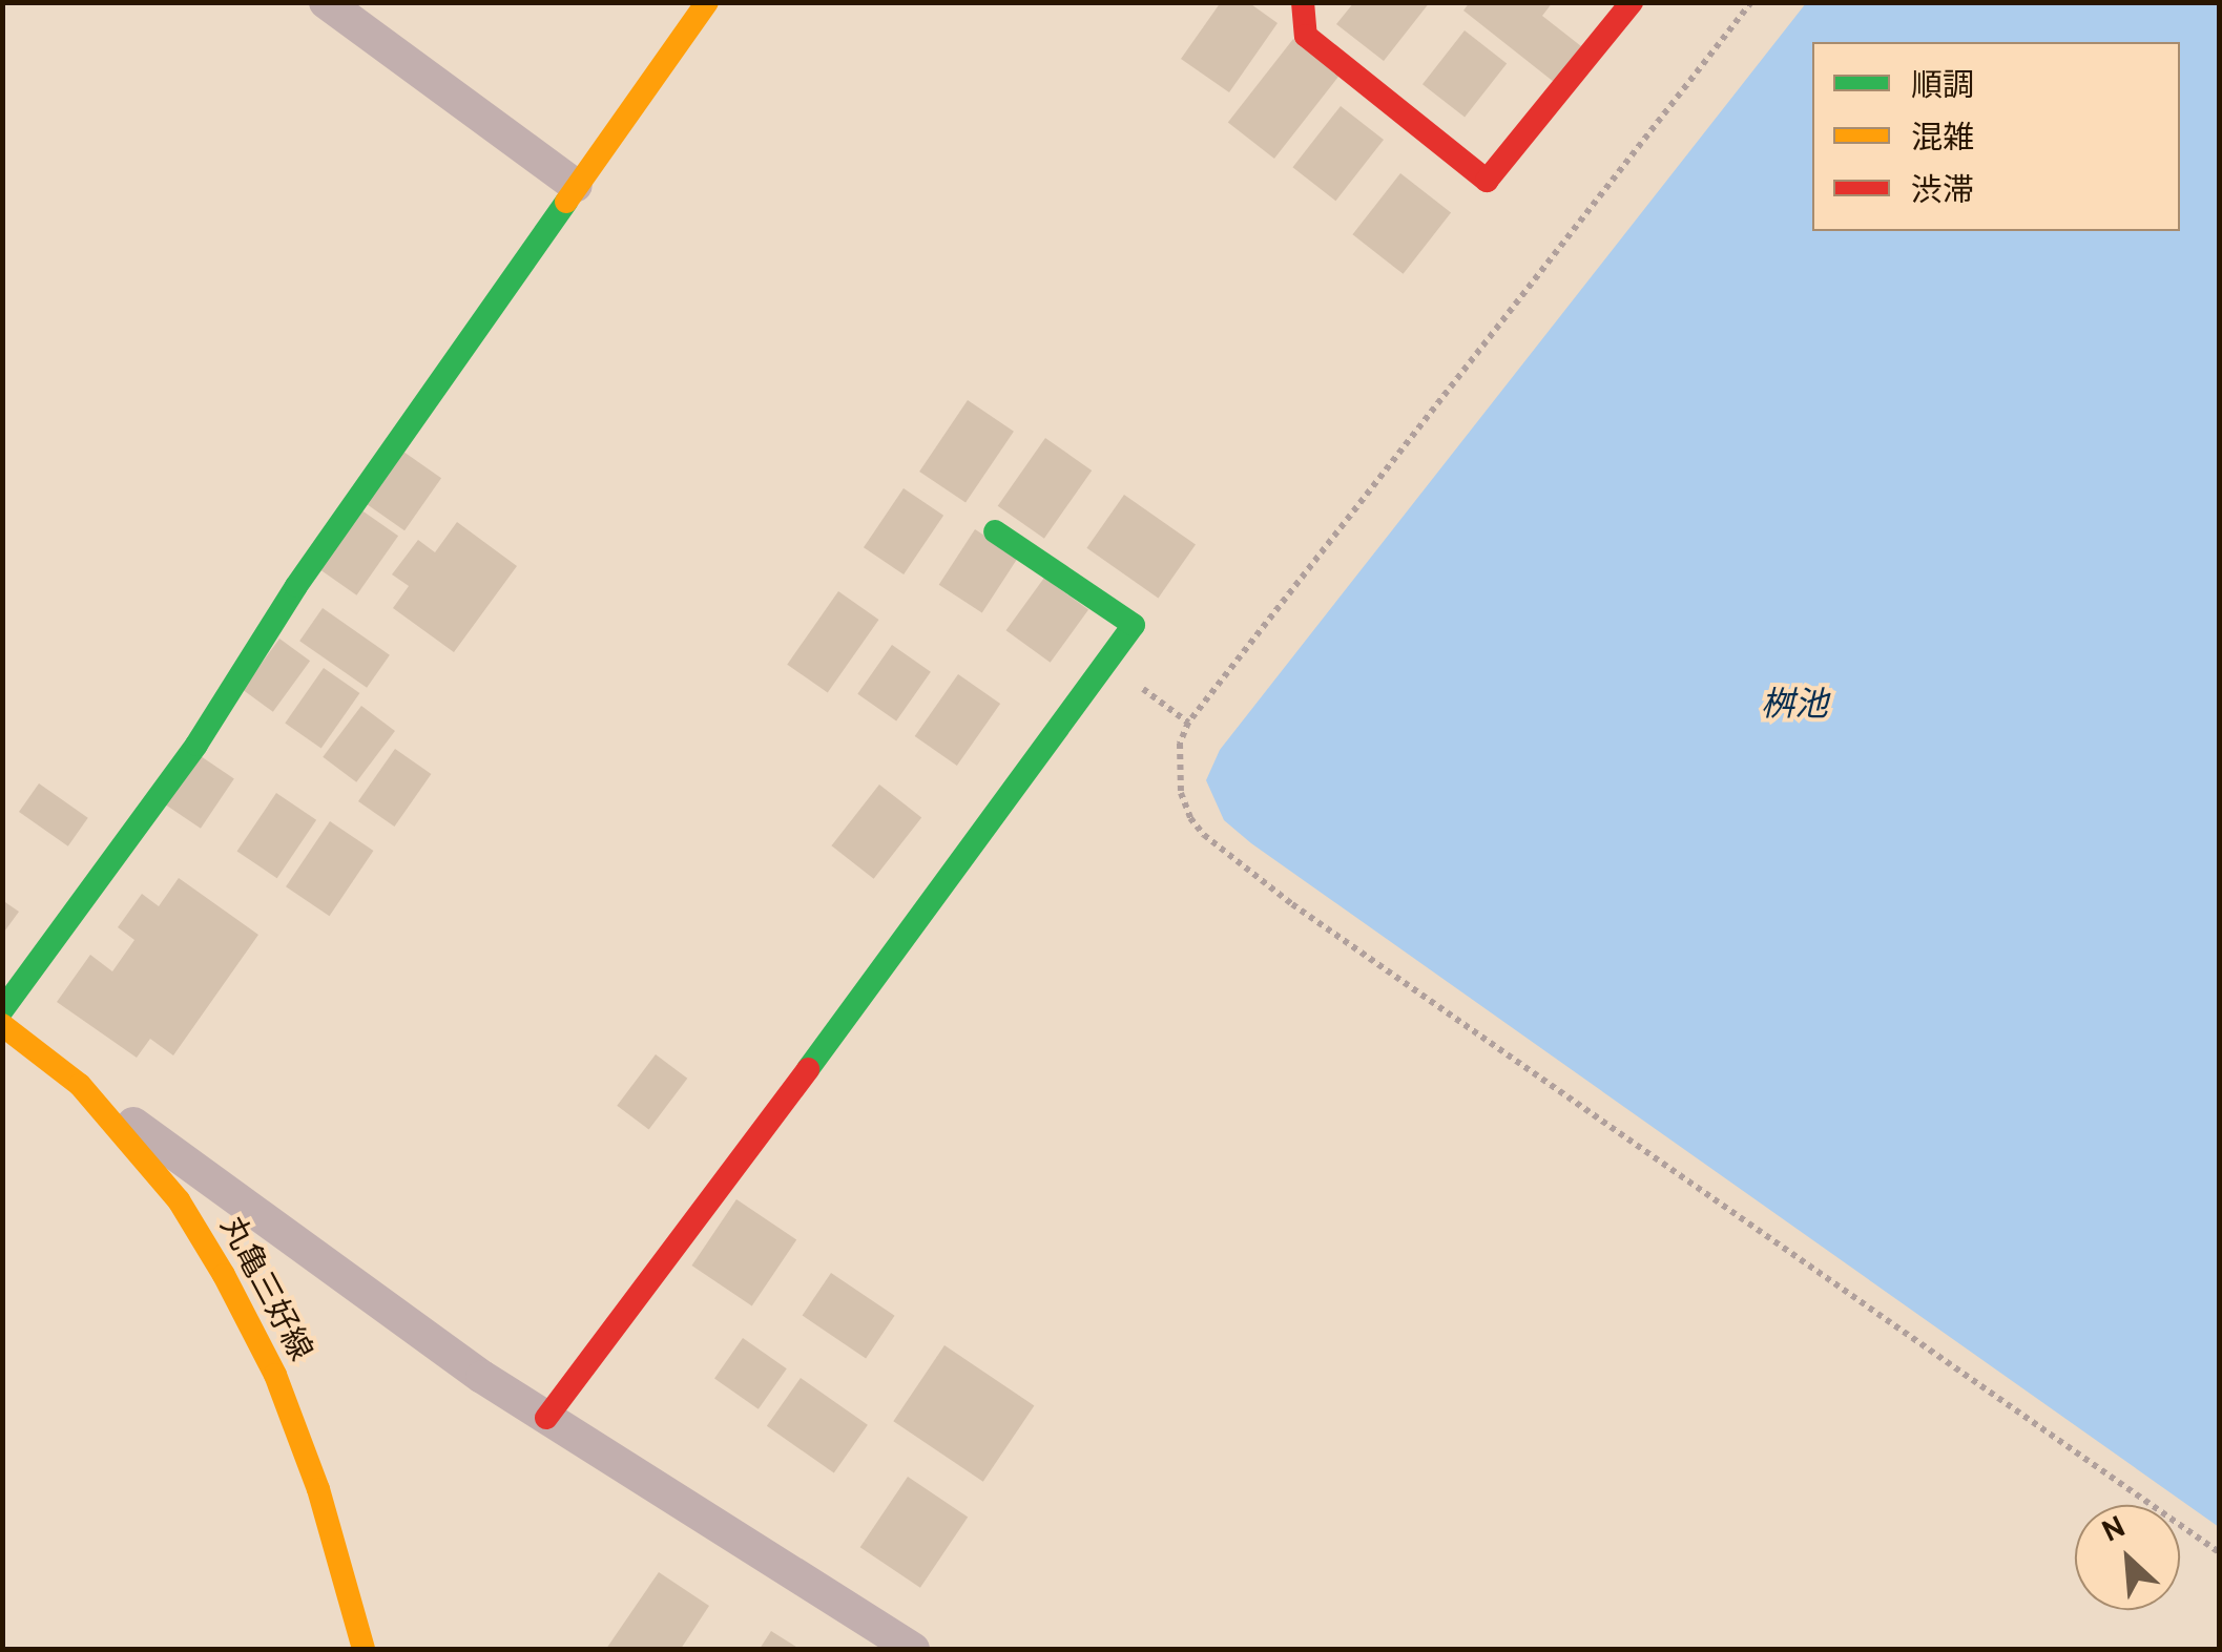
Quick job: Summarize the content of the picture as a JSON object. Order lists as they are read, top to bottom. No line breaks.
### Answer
{"streets":{"street":["丸亀三好線"]},"water":["桝池"],"legend":["順調","混雑","渋滞"],"north":"top left"}
